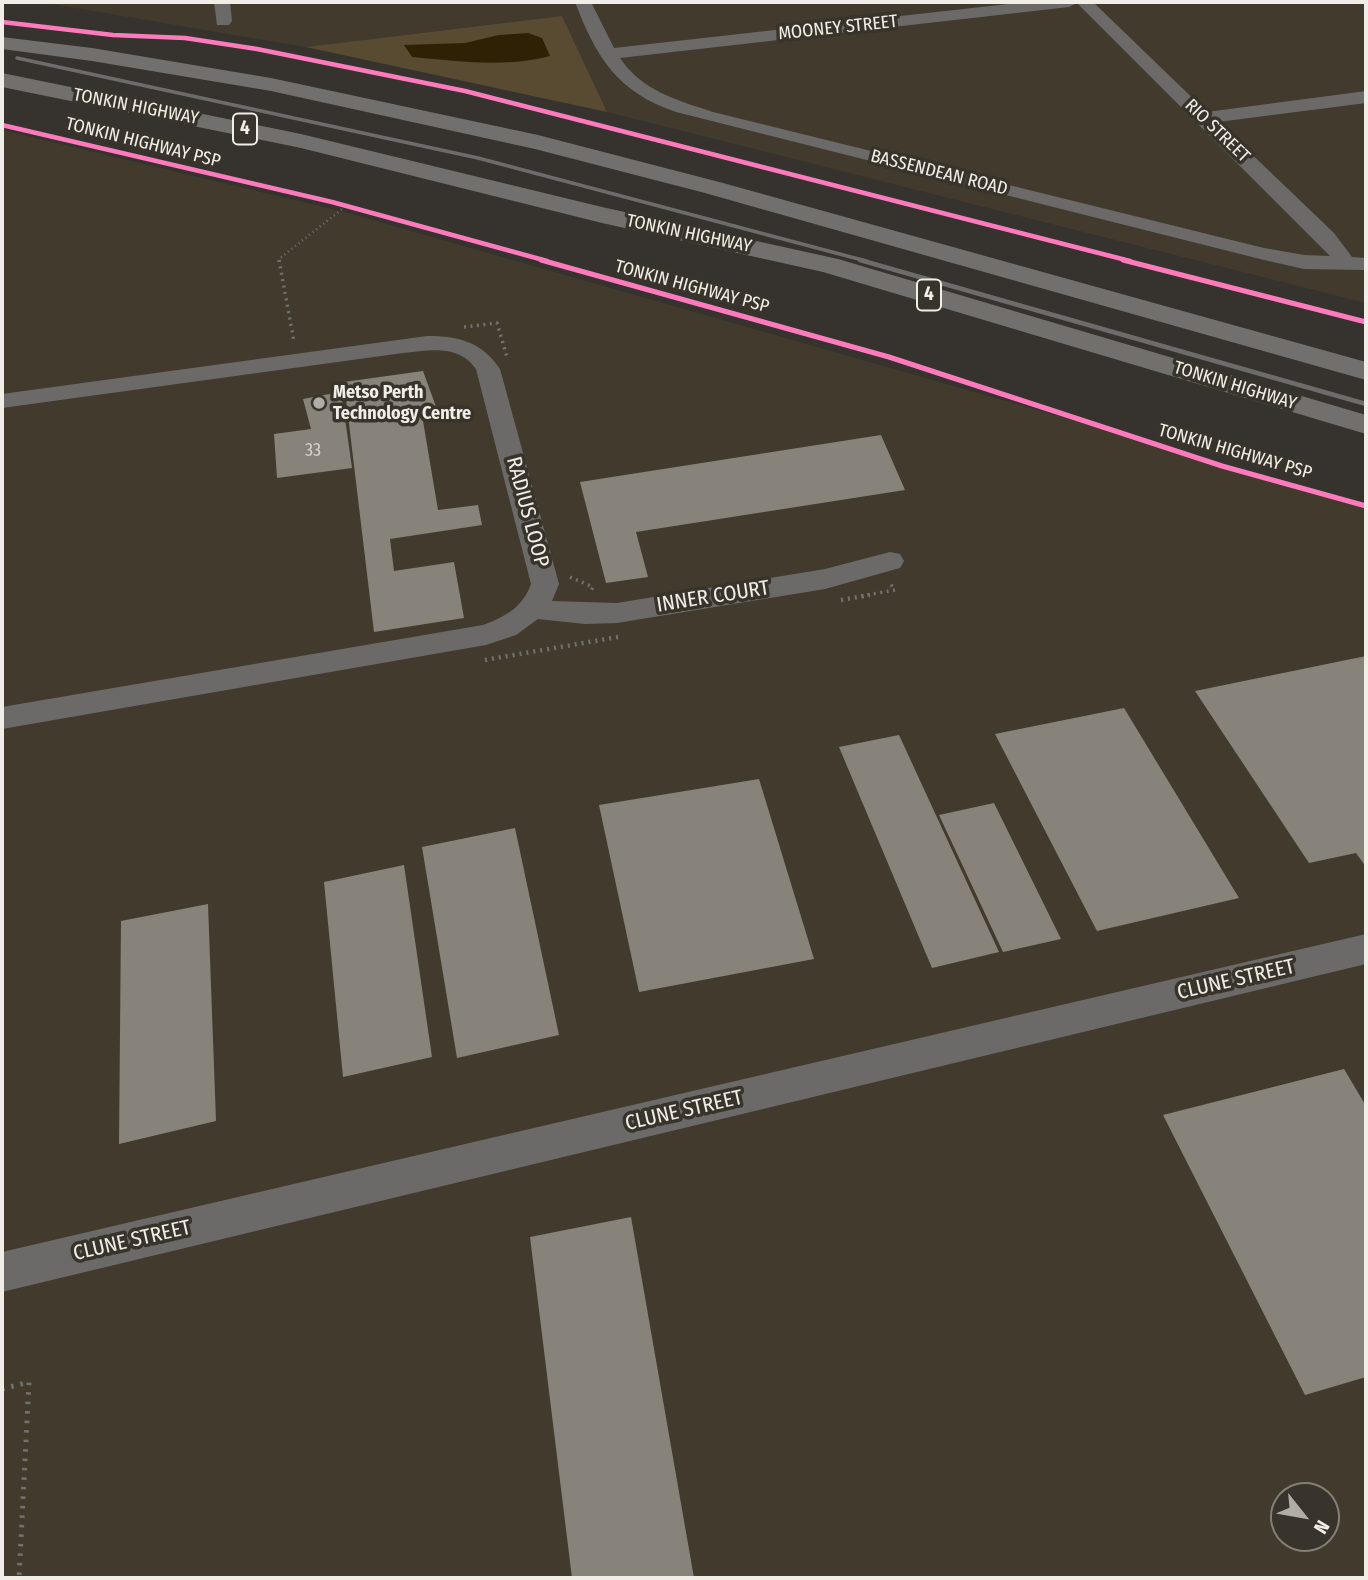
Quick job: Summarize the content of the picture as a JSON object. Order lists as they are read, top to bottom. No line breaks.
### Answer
{"streets":{"highway":["TONKIN HIGHWAY","4"],"street":["MOONEY STREET","RIO STREET","BASSENDEAN ROAD","RADIUS LOOP","INNER COURT","CLUNE STREET"],"cycle path":["TONKIN HIGHWAY PSP"]},"crossings":[["MOONEY STREET","BASSENDEAN ROAD"],["RIO STREET","BASSENDEAN ROAD"],["RADIUS LOOP","INNER COURT"]],"places":["Metso Perth Technology Centre"],"house_numbers":["33"],"north":"bottom right"}
